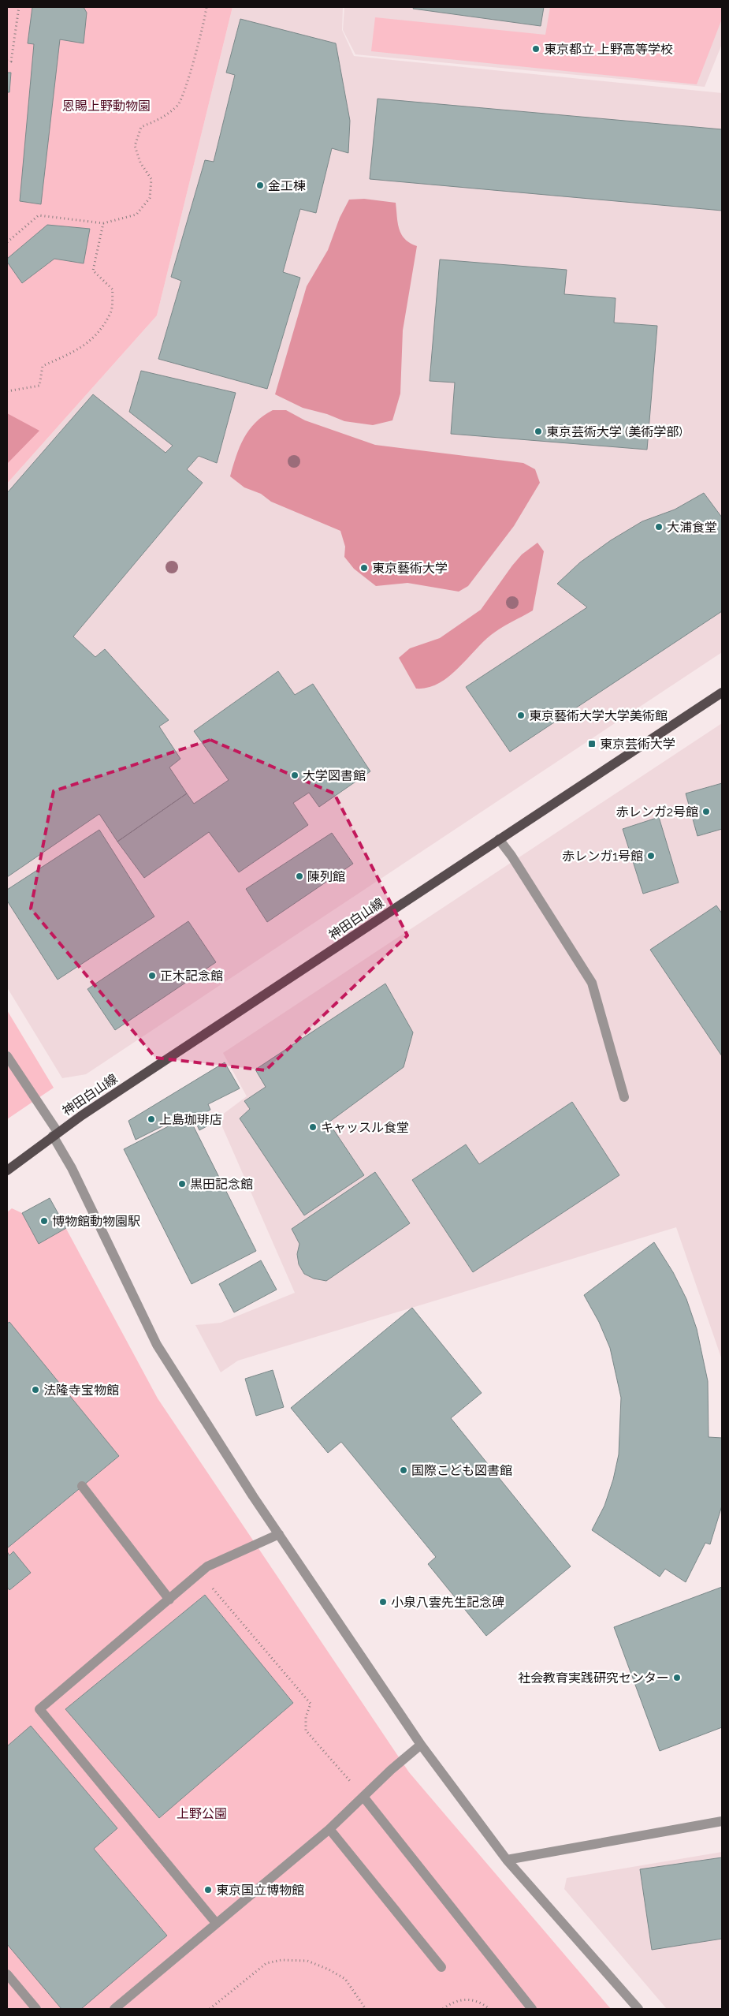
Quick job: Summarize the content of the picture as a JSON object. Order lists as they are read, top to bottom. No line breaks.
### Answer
{"streets":{"main road":["神田白山線"]},"parks":["恩賜上野動物園","上野公園"],"places":{"other":["東京都立 上野高等学校","金工棟","東京芸術大学 (美術学部)","大浦食堂","東京藝術大学","東京藝術大学大学美術館","大学図書館","赤レンガ2号館","赤レンガ1号館","陳列館","正木記念館","上島珈琲店","キャッスル食堂","黒田記念館","博物館動物園駅","法隆寺宝物館","国際こども図書館","小泉八雲先生記念碑","社会教育実践研究センター","東京国立博物館"],"transit":["東京芸術大学"]}}
